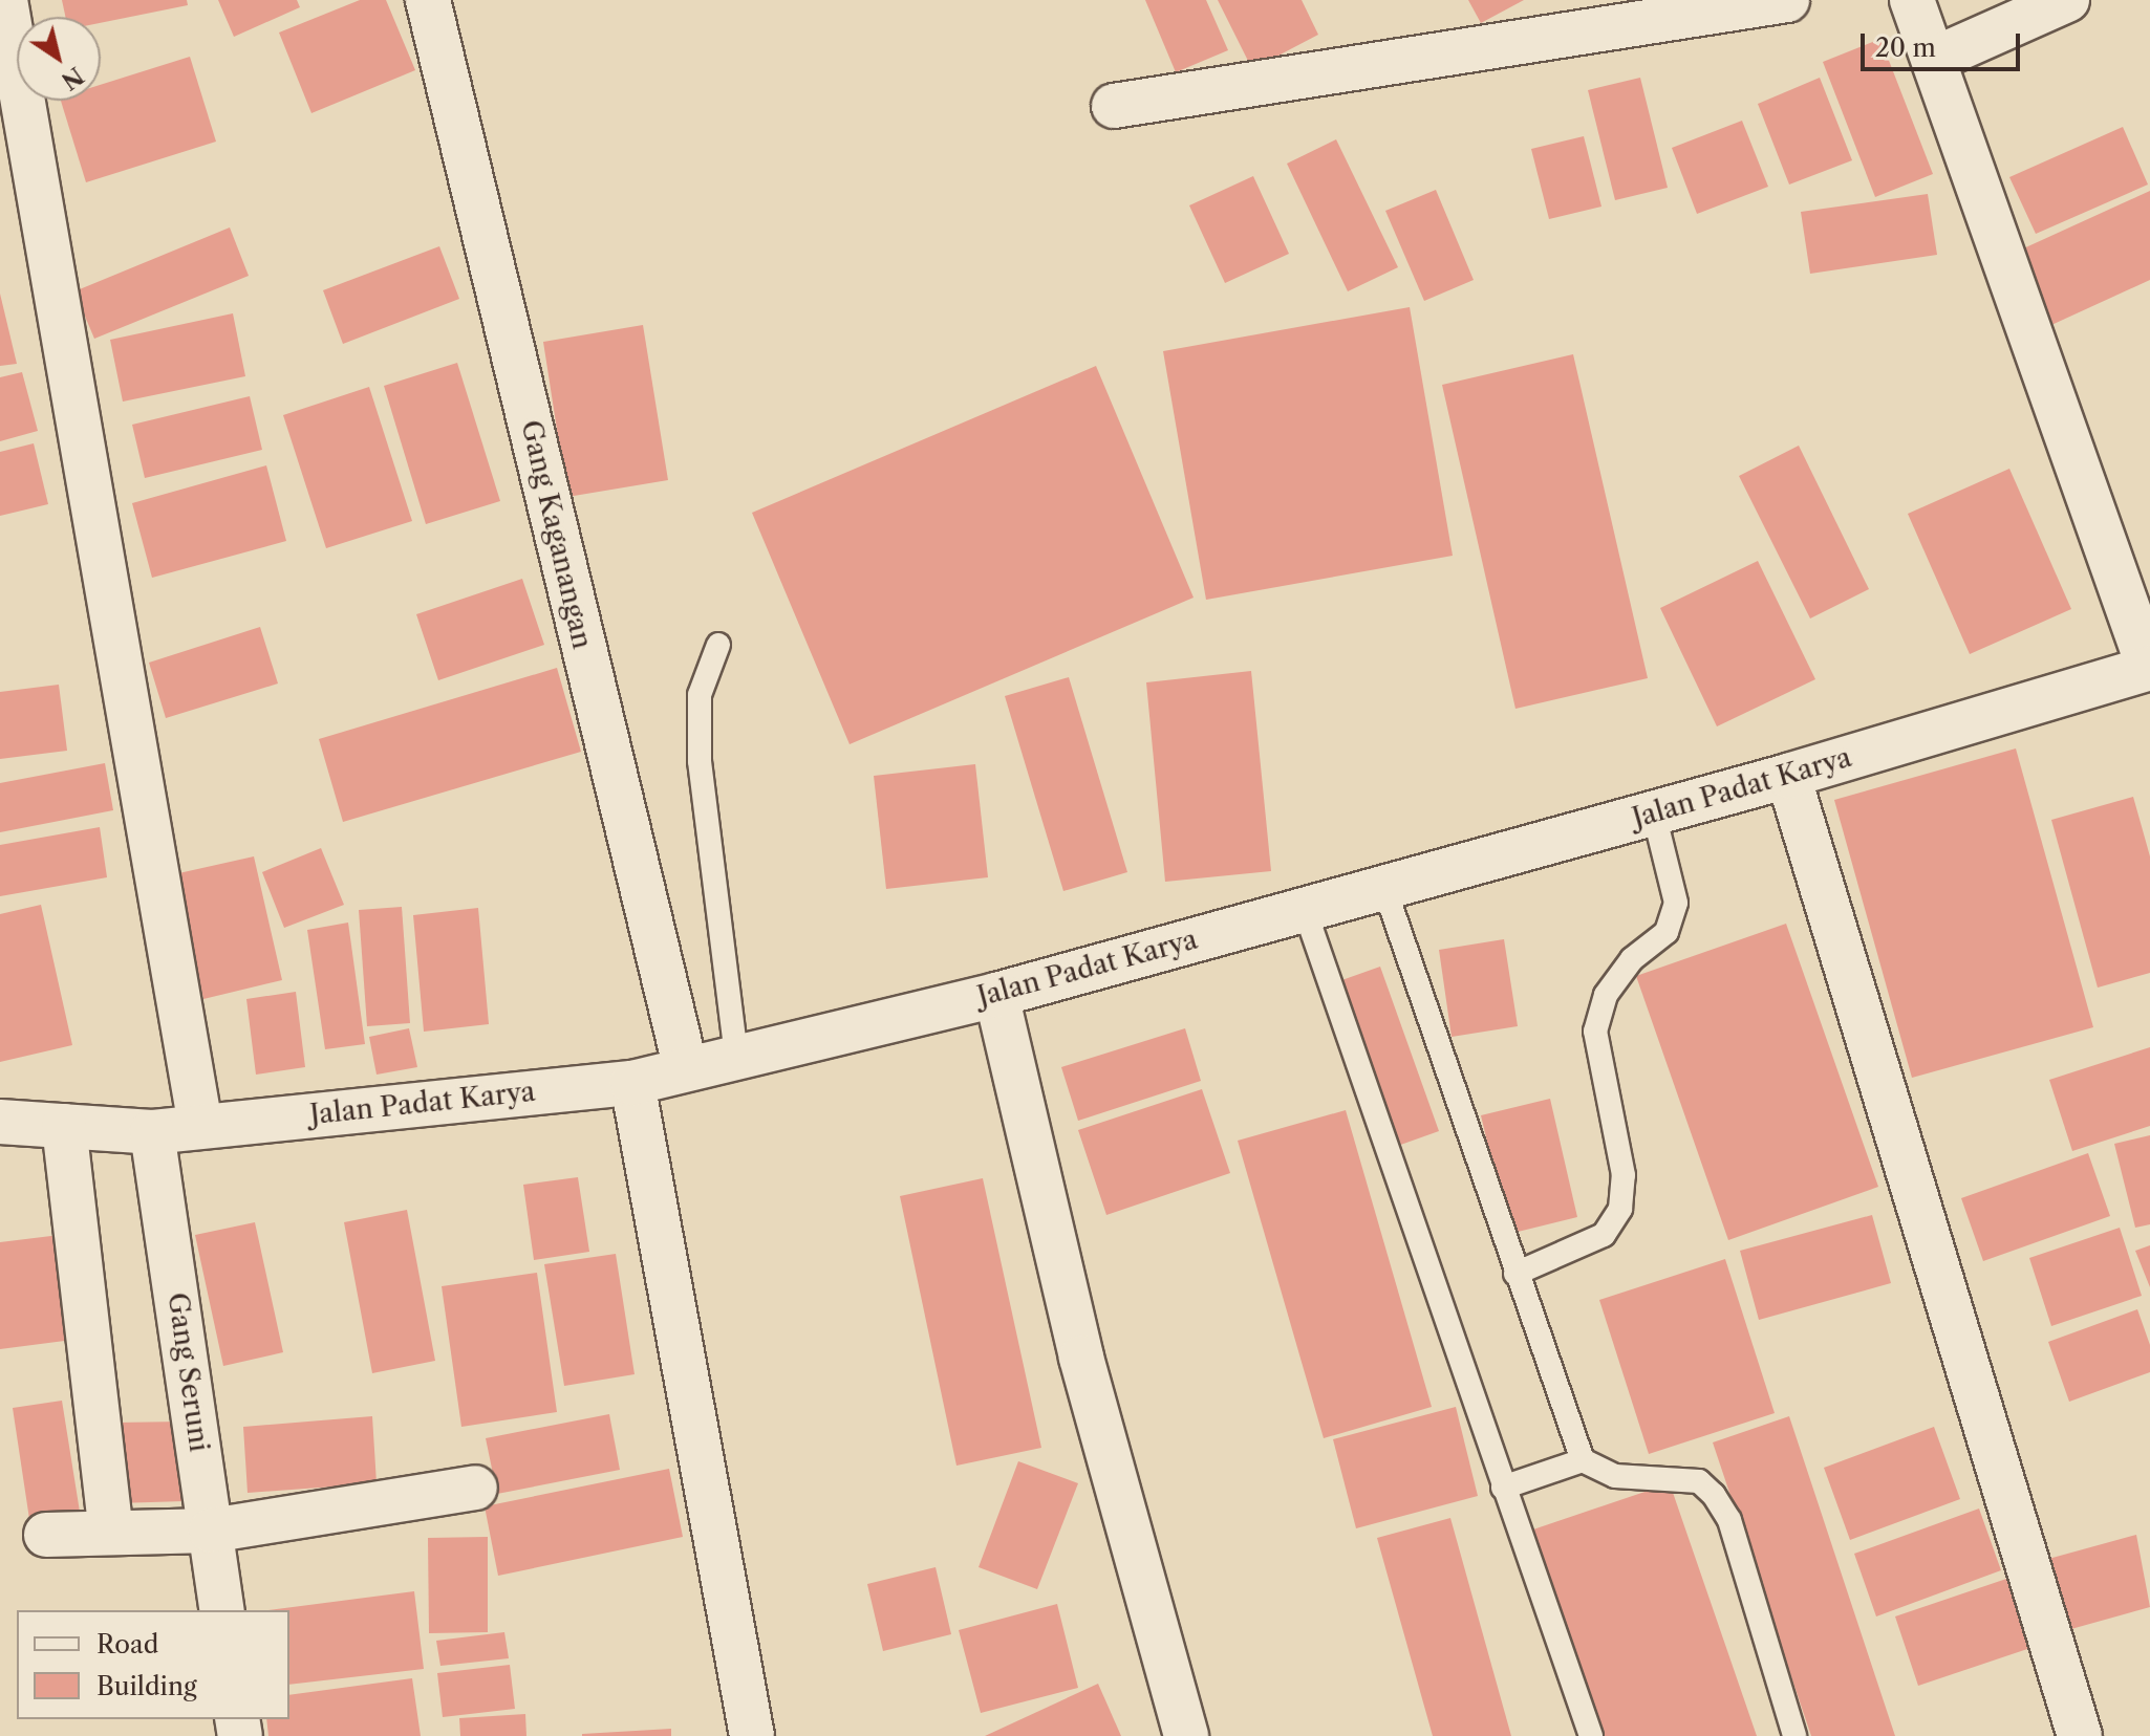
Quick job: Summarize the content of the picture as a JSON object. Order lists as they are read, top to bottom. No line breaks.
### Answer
{"streets":{"street":["Gang Kaganangan","Jalan Padat Karya","Gang Seruni"]},"crossings":[["Gang Kaganangan","Jalan Padat Karya"],["Jalan Padat Karya","Gang Seruni"]],"legend":["Road","Building"],"scale_bar":"20 m","north":"bottom right"}
